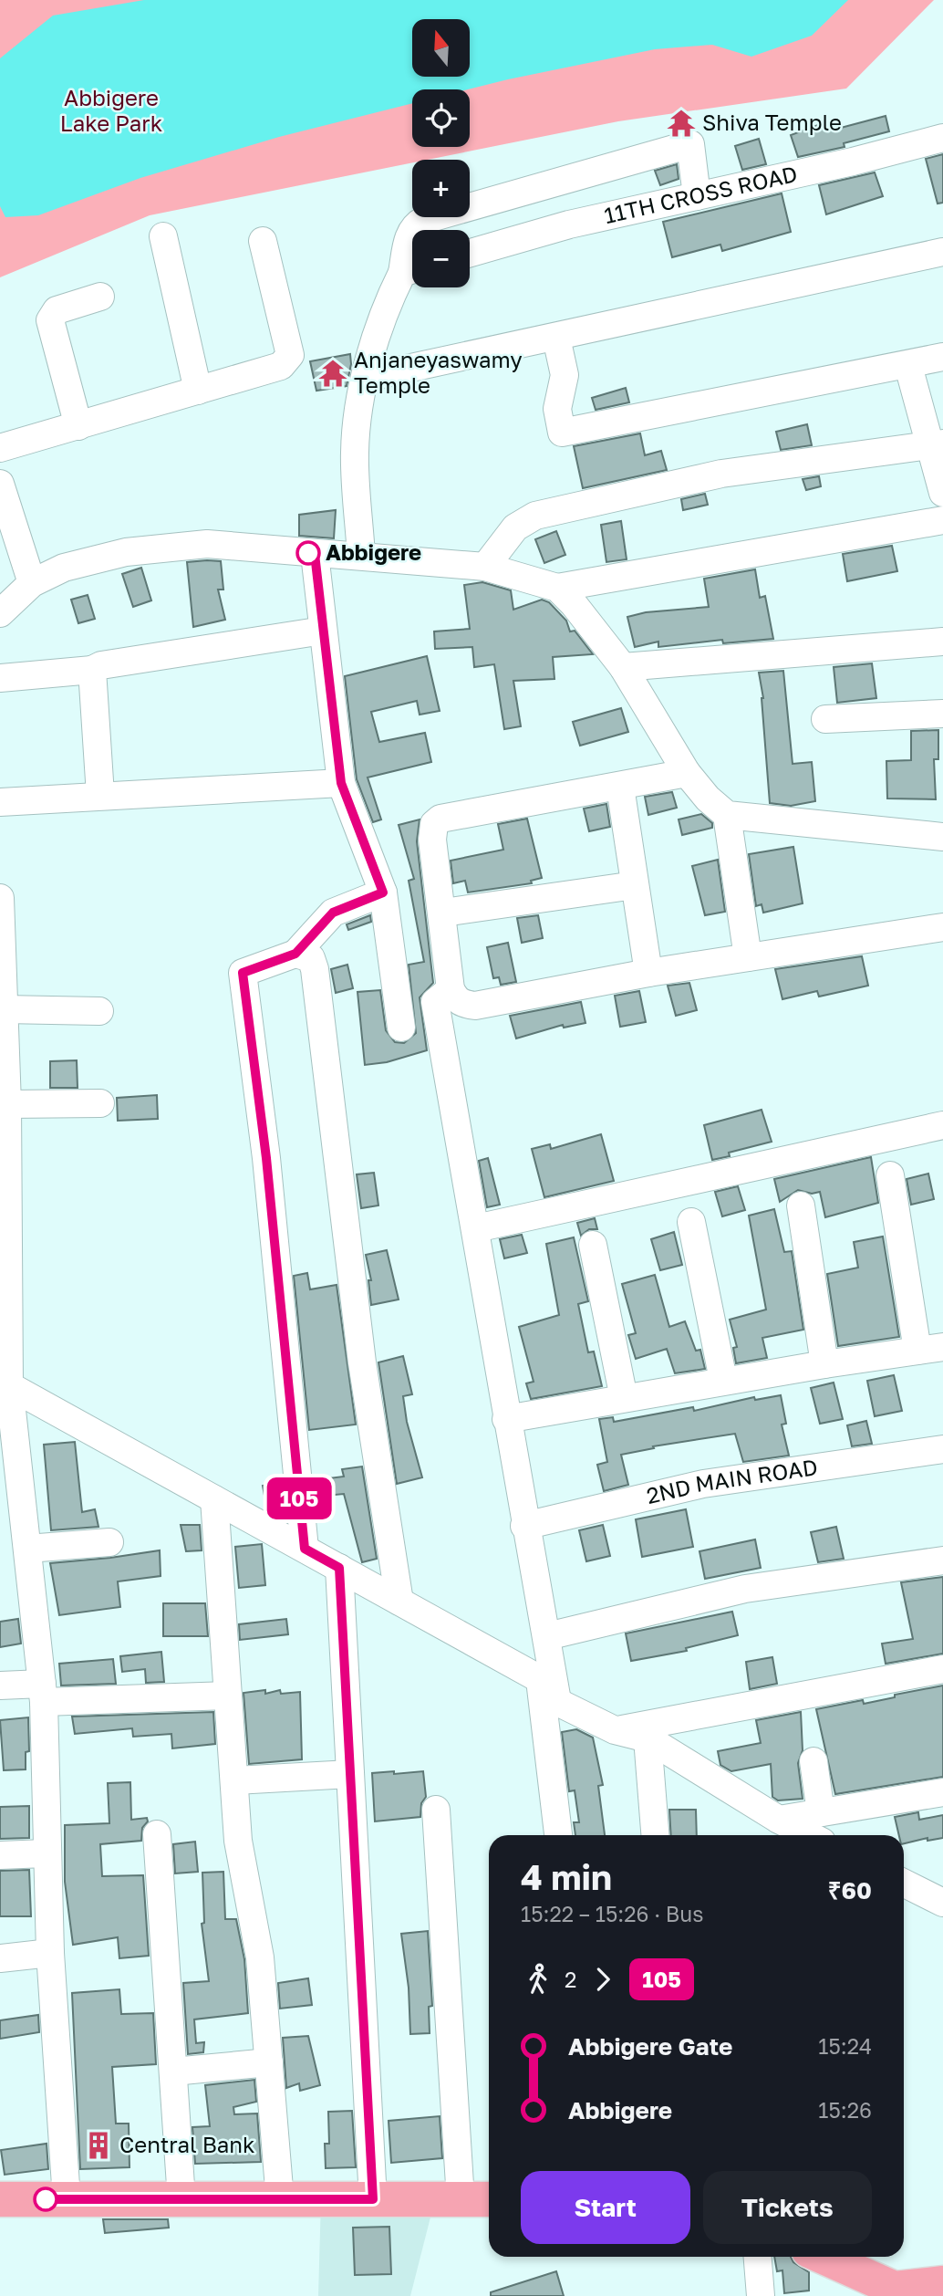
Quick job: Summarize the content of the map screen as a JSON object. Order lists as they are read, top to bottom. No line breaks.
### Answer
{"streets":{"street":["11TH CROSS ROAD","2ND MAIN ROAD"]},"parks":["Abbigere Lake Park"],"places":{"temple":["Shiva Temple","Anjaneyaswamy Temple"],"other":["Abbigere"],"building":["Central Bank"]},"lines":["bus line 105"],"north":"top","page":{"on_map":"105","map_buttons":["+","−"],"heading":["4 min","15:22 – 15:26 · Bus","₹60"],"legs":["2","105"],"list":[{"name":"Abbigere Gate","value":"15:24"},{"name":"Abbigere","value":"15:26"}],"buttons":["Start","Tickets"]}}
